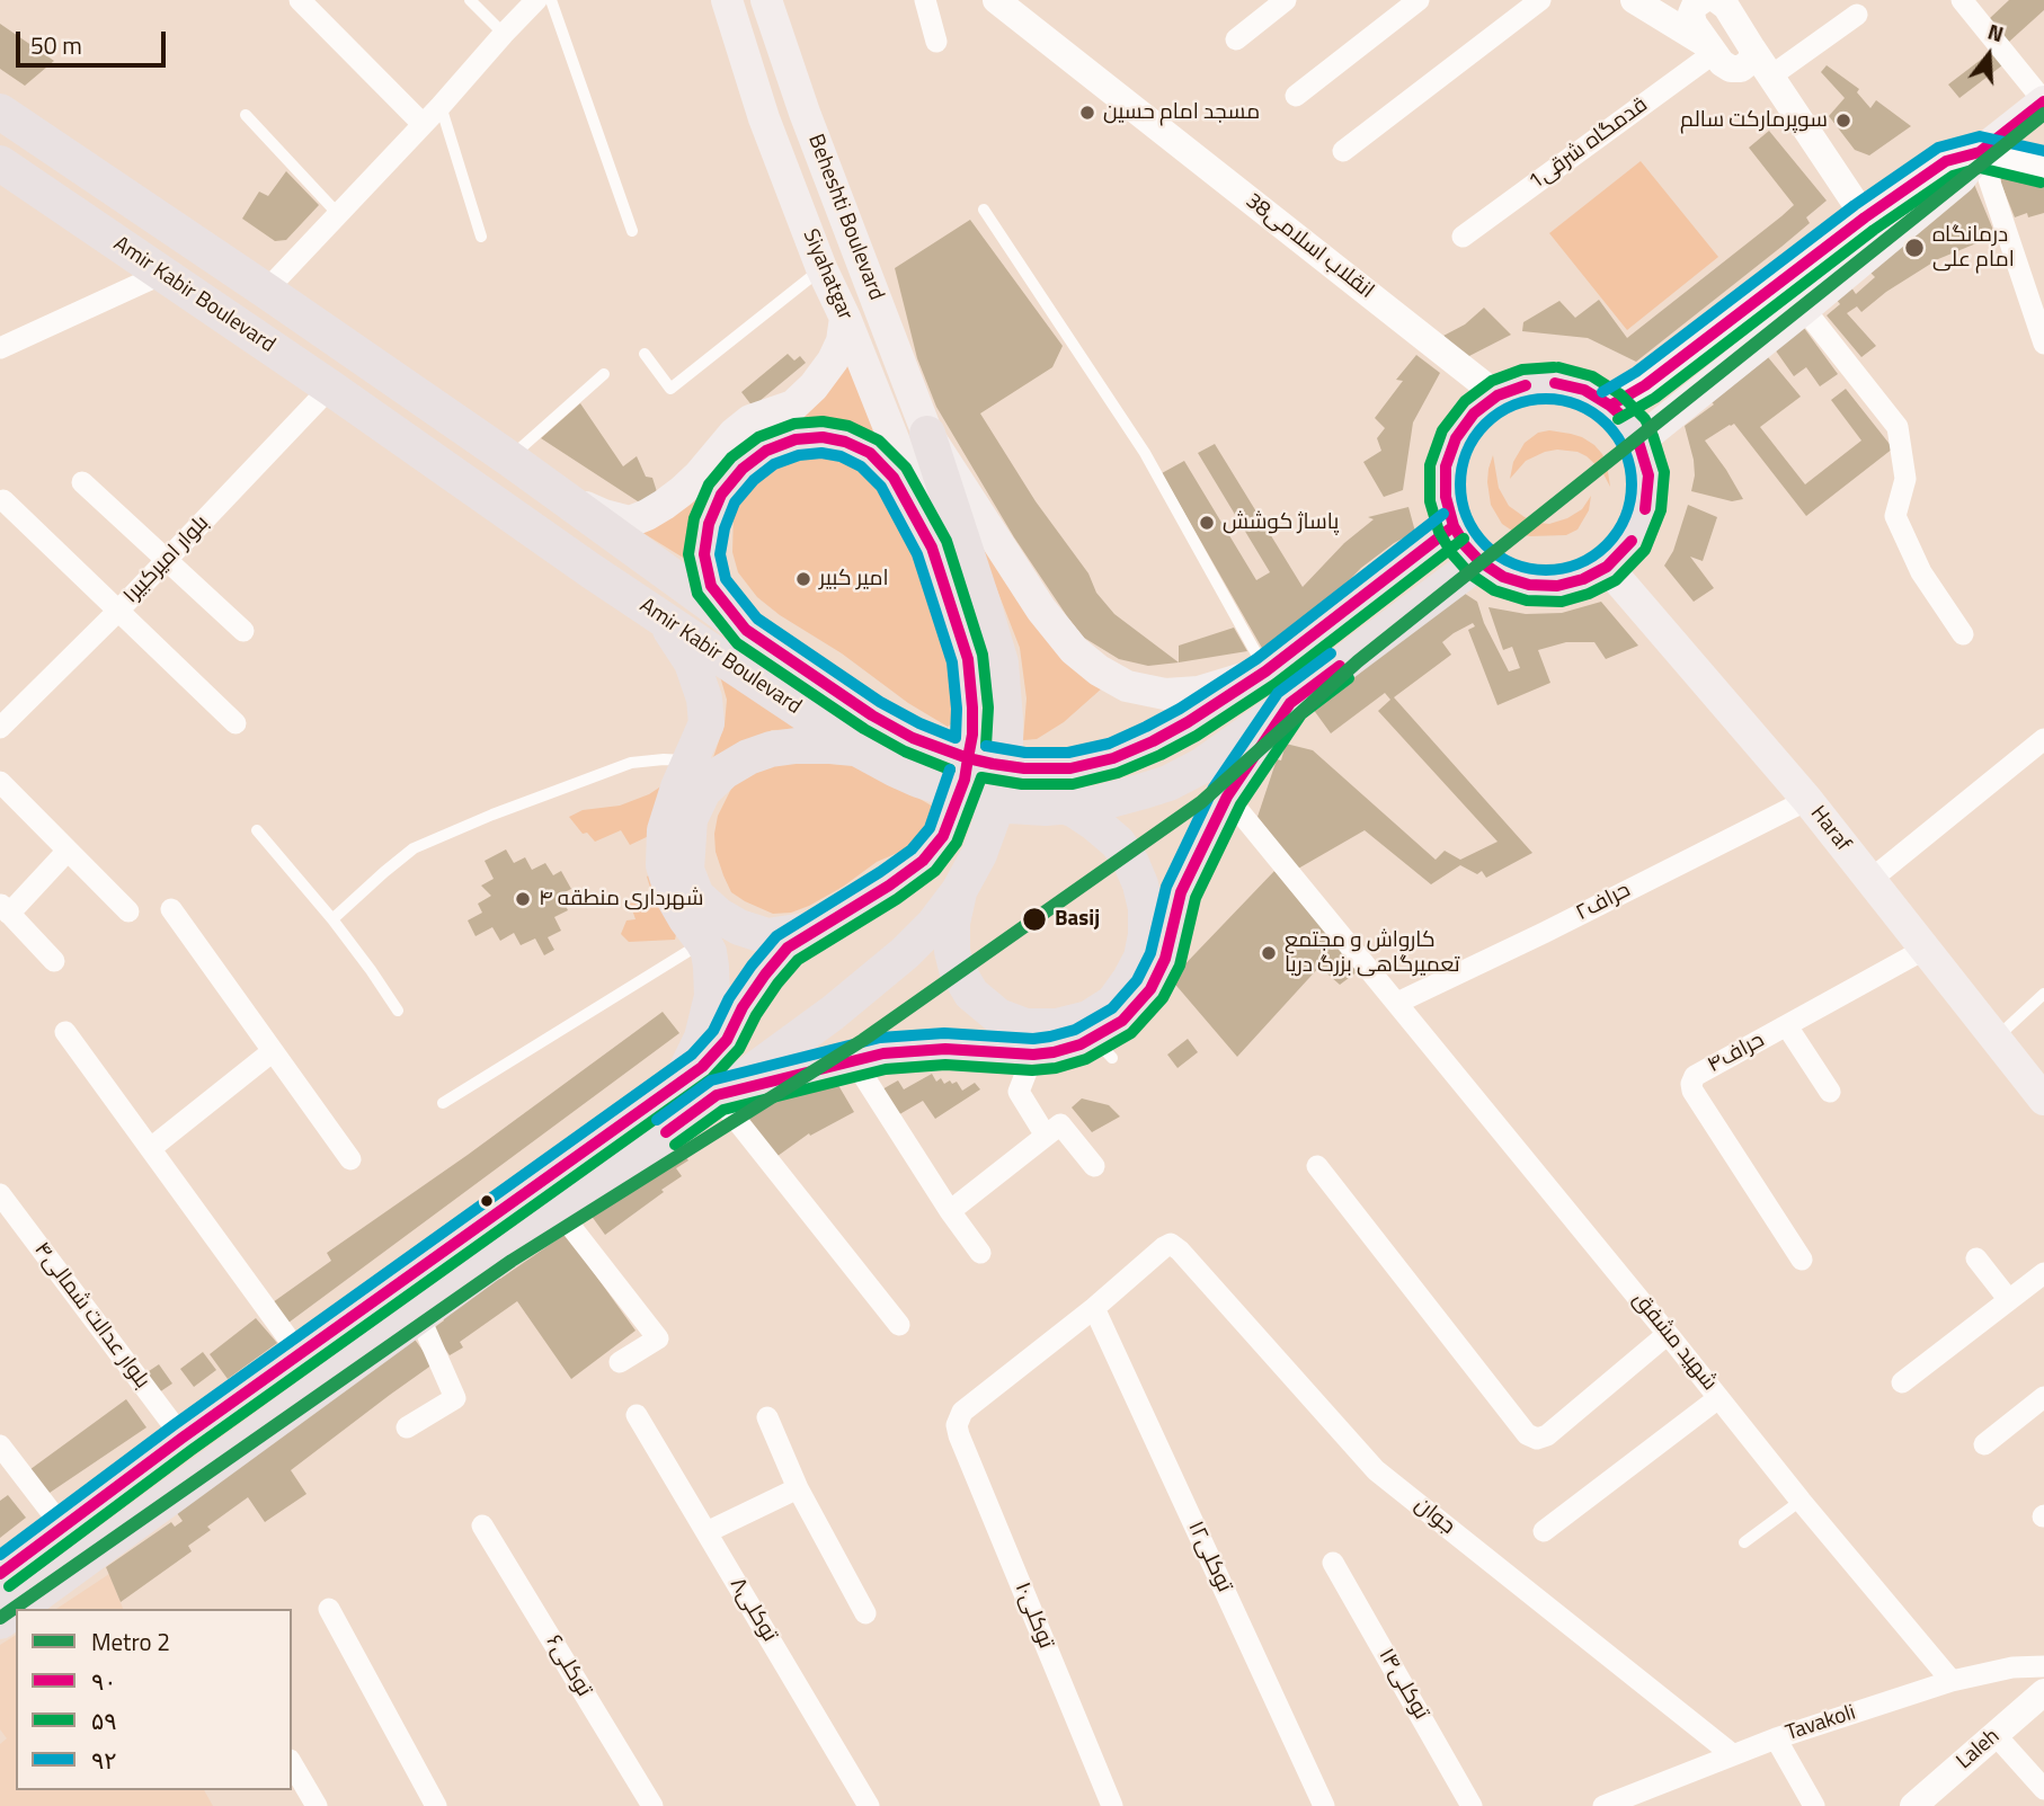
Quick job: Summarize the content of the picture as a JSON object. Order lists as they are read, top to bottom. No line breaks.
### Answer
{"streets":{"main road":["Beheshti Boulevard","Siyahatgar","Amir Kabir Boulevard","Haraf"],"street":["1قدمگاه شرقی","38انقلاب اسلامی","بلوار امیرکبیر۱","حراف۲","حراف۴","بلوار عدالت شمالی۴","شهید مشفق","جوان","توکلی۱۲","توکلی۸","۱۰توکلی","توکلی۶","توکلی۱۴","Tavakoli","Laleh"]},"crossings":[["Beheshti Boulevard","Amir Kabir Boulevard"],["38انقلاب اسلامی","Amir Kabir Boulevard"],["38انقلاب اسلامی","Haraf"],["Amir Kabir Boulevard","بلوار امیرکبیر۱"],["Amir Kabir Boulevard","Haraf"],["Haraf","حراف۲"],["Haraf","حراف۴"],["حراف۲","شهید مشفق"],["شهید مشفق","Tavakoli"],["جوان","توکلی۱۲"],["جوان","۱۰توکلی"],["جوان","Tavakoli"],["توکلی۱۲","۱۰توکلی"]],"places":["مسجد امام حسین","سوپرمارکت سالم","درمانگاه امام علی","پاساژ کوشش","امیر کبیر","شهرداری منطقه ۴","Basij","کارواش و مجتمع تعمیرگاهی بزرگ دریا"],"lines":["transit line ۹۰","metro line 2","transit line ۹۲","transit line ۵۹"],"legend":["Metro 2","۹۰","۵۹","۹۲"],"scale_bar":"50 m","north":"top"}
